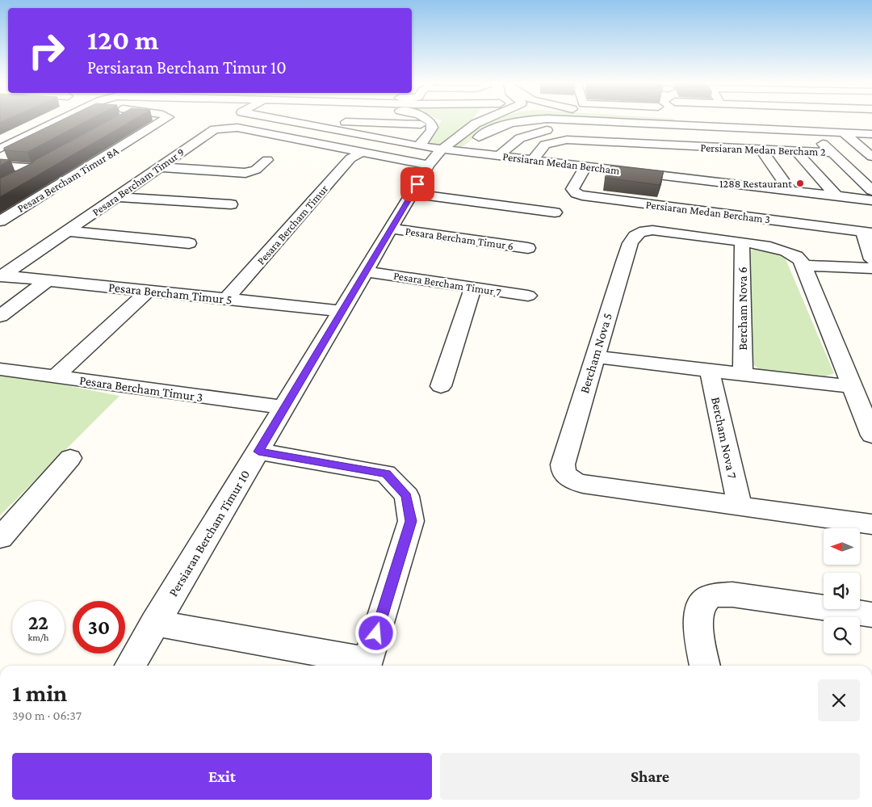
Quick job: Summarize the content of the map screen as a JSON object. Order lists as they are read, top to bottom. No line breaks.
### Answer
{"streets":{"street":["Persiaran Medan Bercham 2","Persiaran Medan Bercham","Pesara Bercham Timur 8A","Pesara Bercham Timur 9","Persiaran Medan Bercham 3","Pesara Bercham Timur","Pesara Bercham Timur 6","Pesara Bercham Timur 7","Pesara Bercham Timur 5","Bercham Nova 6","Bercham Nova 5","Pesara Bercham Timur 3","Bercham Nova 7","Persiaran Bercham Timur 10"]},"crossings":[["Persiaran Medan Bercham 2","Persiaran Medan Bercham"],["Persiaran Medan Bercham","Persiaran Medan Bercham 3"],["Persiaran Medan Bercham","Persiaran Bercham Timur 10"],["Pesara Bercham Timur 9","Pesara Bercham Timur"],["Pesara Bercham Timur 9","Pesara Bercham Timur 5"],["Pesara Bercham Timur 9","Persiaran Bercham Timur 10"],["Pesara Bercham Timur","Pesara Bercham Timur 5"],["Pesara Bercham Timur 6","Persiaran Bercham Timur 10"],["Pesara Bercham Timur 7","Persiaran Bercham Timur 10"],["Pesara Bercham Timur 5","Persiaran Bercham Timur 10"],["Bercham Nova 6","Bercham Nova 5"],["Bercham Nova 5","Bercham Nova 7"],["Pesara Bercham Timur 3","Persiaran Bercham Timur 10"]],"places":["1288 Restaurant"],"north":"left","page":{"turn":["120 m","Persiaran Bercham Timur 10"],"speed":"22 km/h","limit":"30","heading":["1 min","390 m · 06:37"],"buttons":["Exit","Share"]}}
